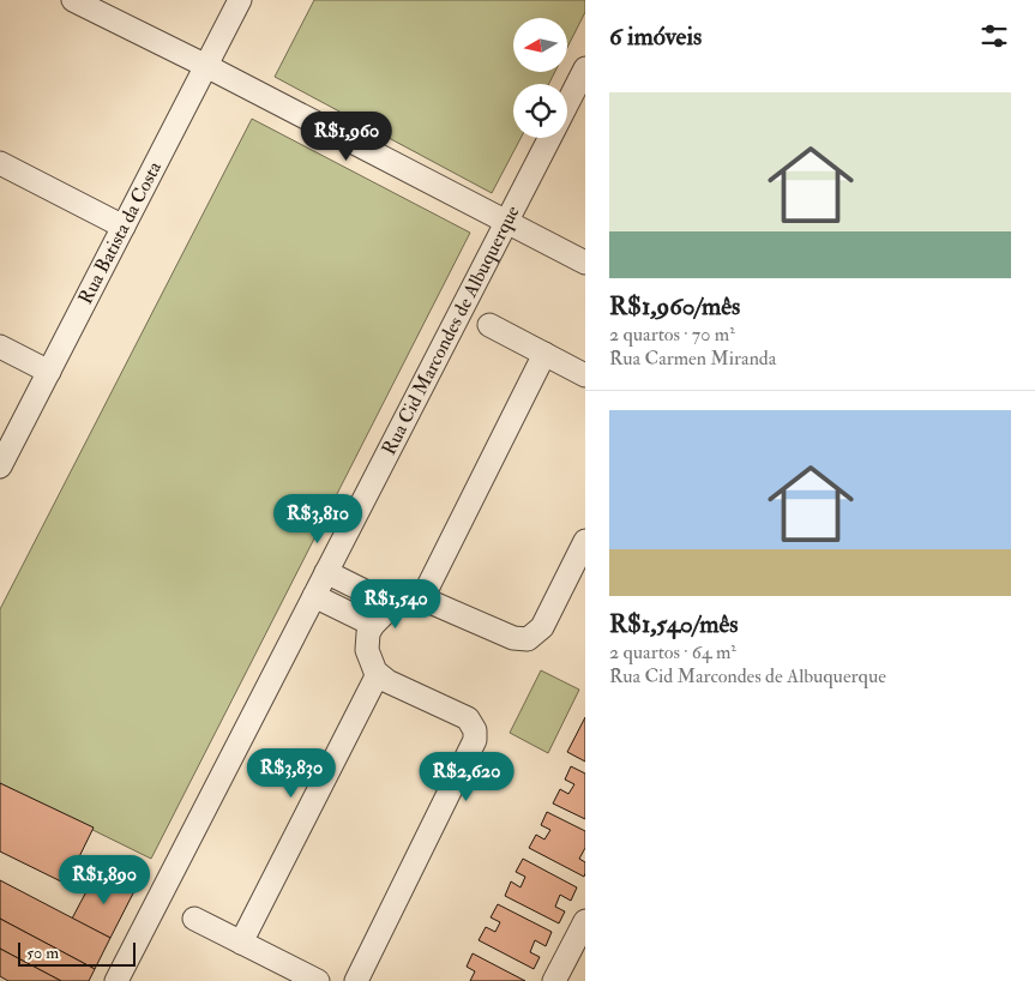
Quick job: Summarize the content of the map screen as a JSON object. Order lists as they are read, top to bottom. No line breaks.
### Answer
{"streets":{"street":["Rua Batista da Costa","Rua Cid Marcondes de Albuquerque"]},"scale_bar":"50 m","north":"left","page":{"heading":"6 imóveis","list":[{"name":"R$1,960/mês","note":"2 quartos · 70 m² · Rua Carmen Miranda"},{"name":"R$1,540/mês","note":"2 quartos · 64 m² · Rua Cid Marcondes de Albuquerque"}],"price":["R$1,960","R$3,810","R$1,540","R$3,830","R$2,620","R$1,890"],"scale":"50 m"}}
